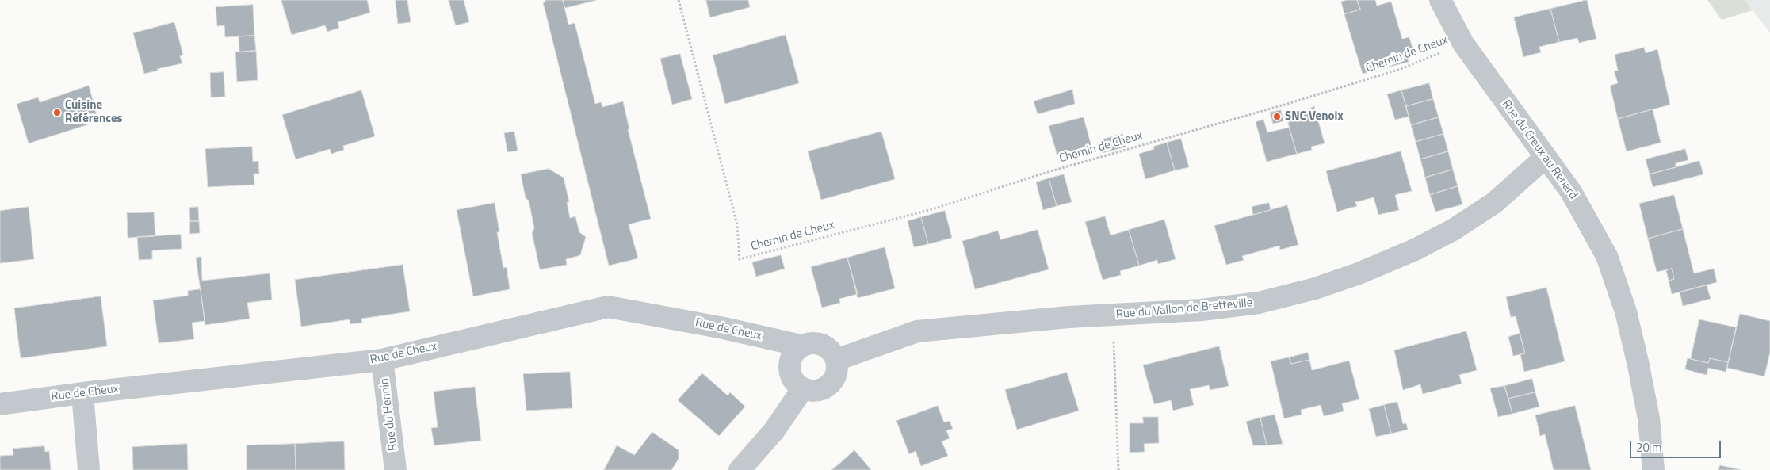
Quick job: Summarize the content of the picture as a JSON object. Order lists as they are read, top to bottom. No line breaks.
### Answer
{"streets":{"street":["Rue du Creux au Renard","Rue du Vallon de Bretteville","Rue de Cheux","Rue du Hennin"],"path":["Chemin de Cheux"]},"crossings":[["Chemin de Cheux","Rue du Creux au Renard"],["Rue du Creux au Renard","Rue du Vallon de Bretteville"],["Rue du Vallon de Bretteville","Rue de Cheux"],["Rue de Cheux","Rue du Hennin"]],"places":["Cuisine Références","SNC Venoix"],"scale_bar":"20 m"}
